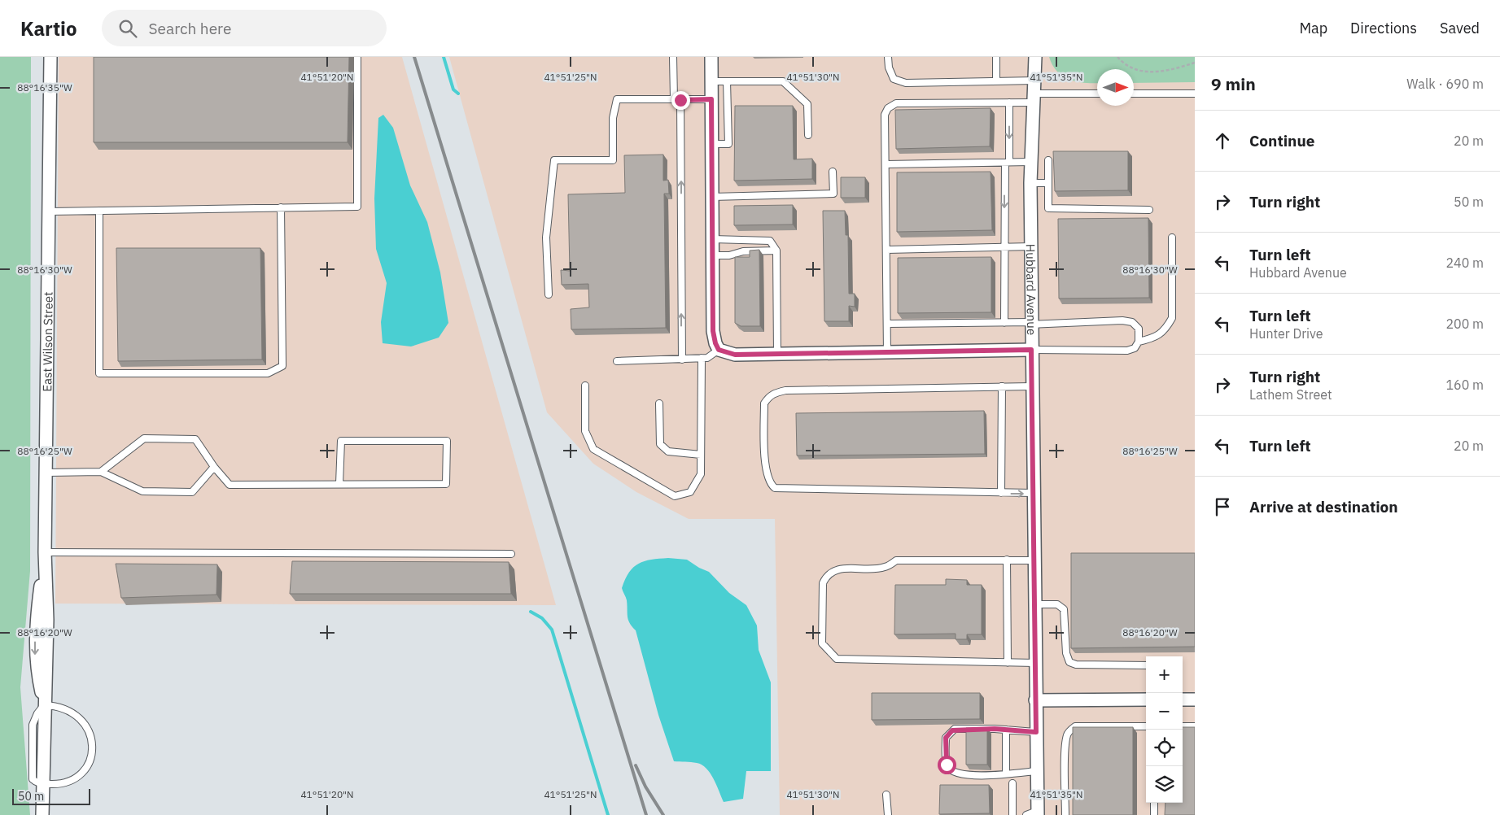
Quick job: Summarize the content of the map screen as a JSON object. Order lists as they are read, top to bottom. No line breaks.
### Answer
{"streets":{"street":["Hubbard Avenue","East Wilson Street"]},"scale_bar":"50 m","north":"right","page":{"header":"Kartio","search":"Search here","nav":["Map","Directions","Saved"],"heading":["9 min","Walk · 690 m"],"list":[["Continue","20 m"],["Turn right","50 m"],["Turn left","Hubbard Avenue","240 m"],["Turn left","Hunter Drive","200 m"],["Turn right","Lathem Street","160 m"],["Turn left","20 m"],"Arrive at destination"],"map_buttons":["+","−"],"scale":"50 m"},"coordinates":["41°51'20\"N","41°51'25\"N","41°51'30\"N","41°51'35\"N","88°16'35\"W","88°16'30\"W","88°16'25\"W","88°16'20\"W"]}
